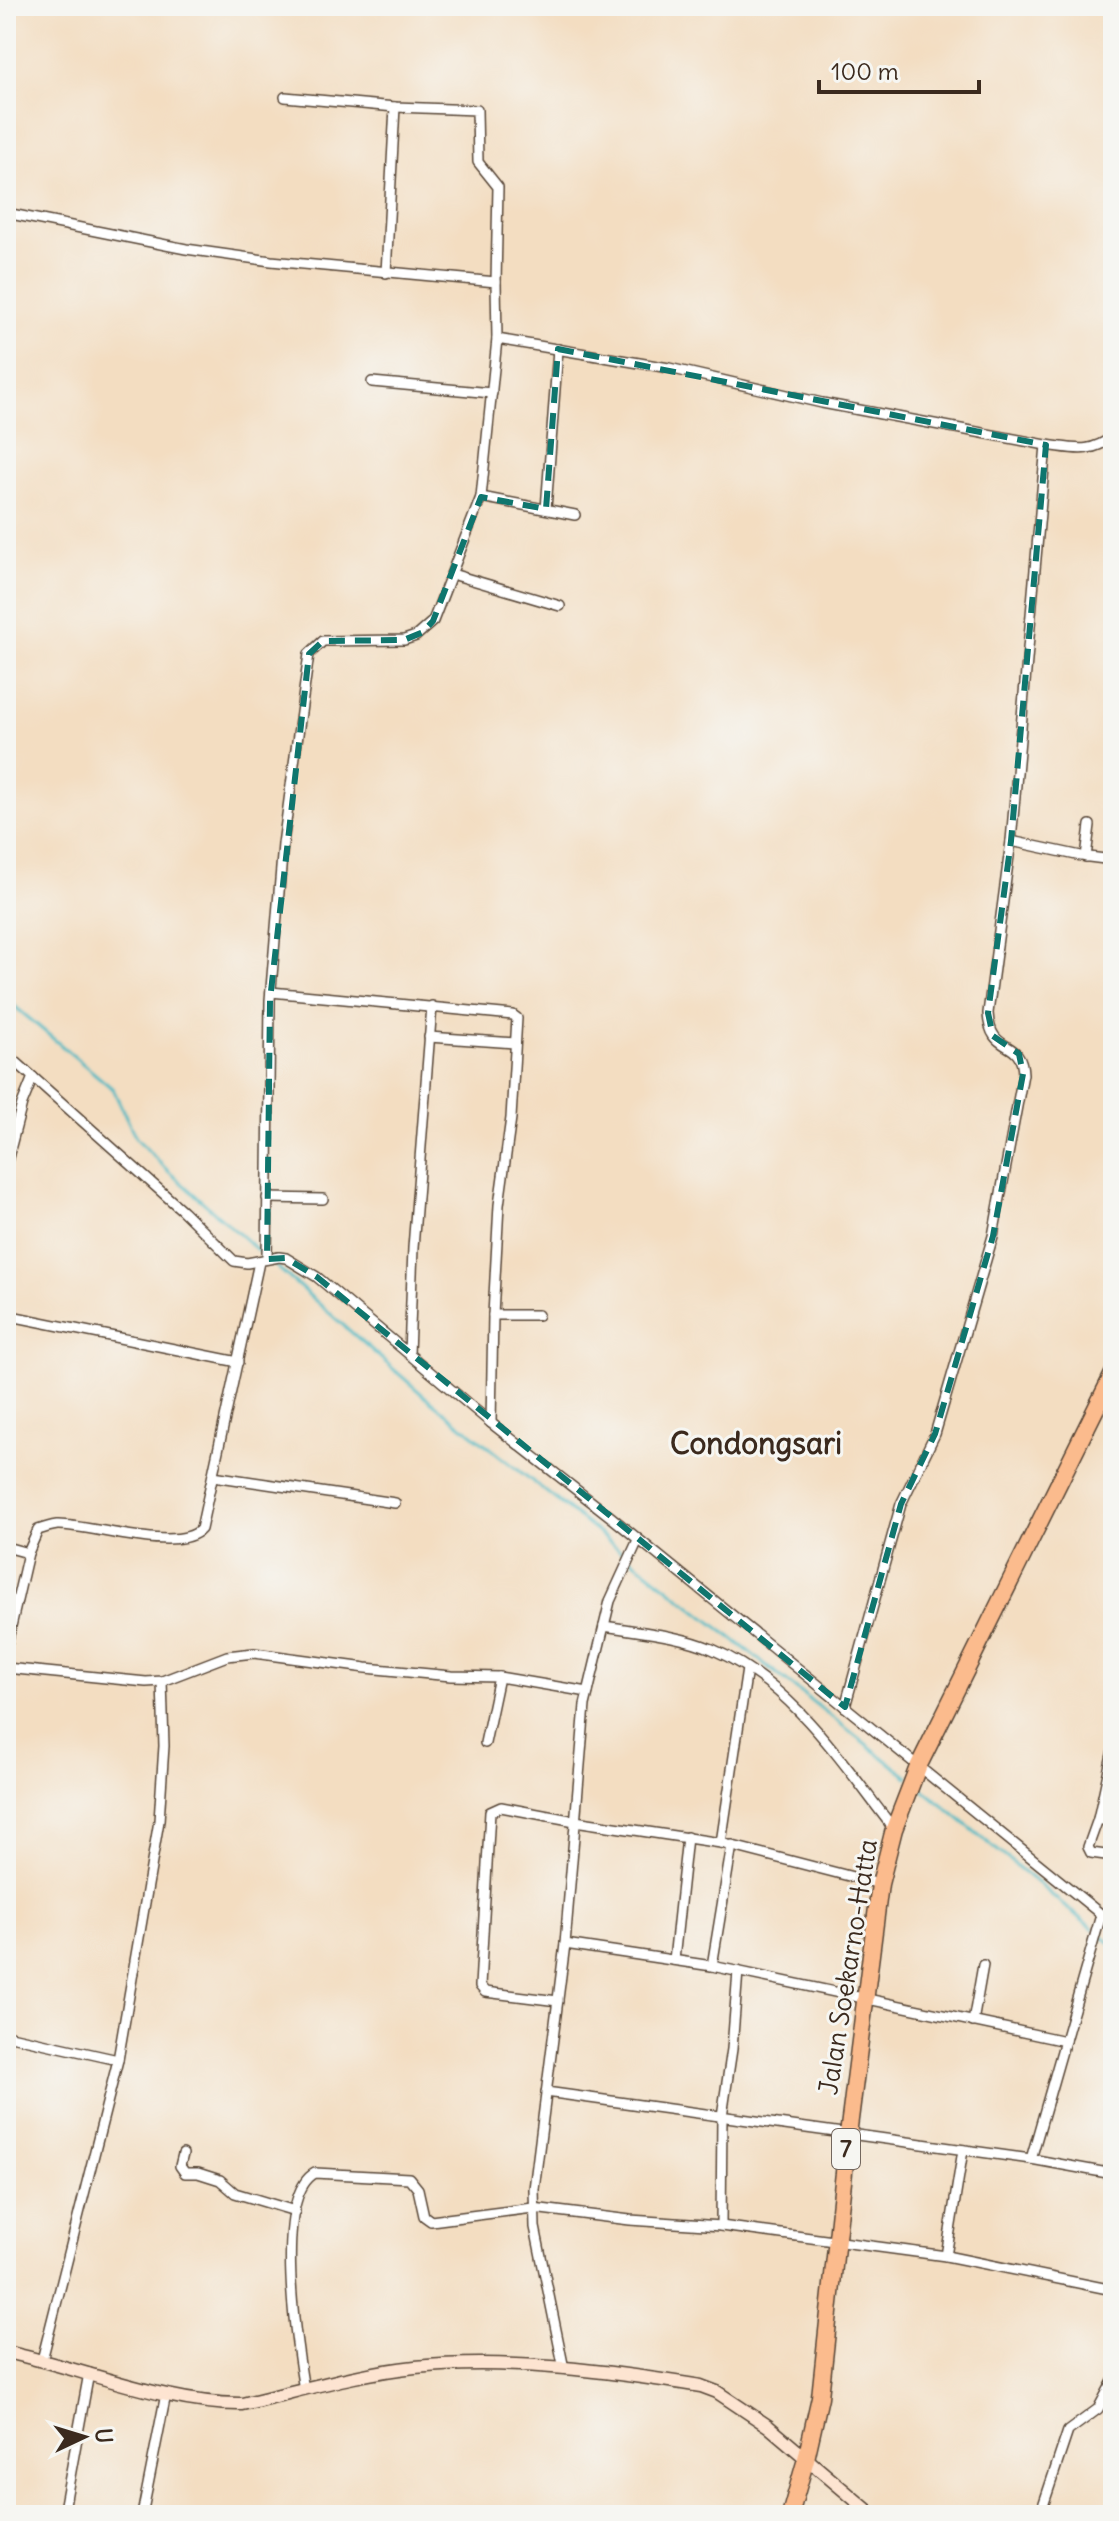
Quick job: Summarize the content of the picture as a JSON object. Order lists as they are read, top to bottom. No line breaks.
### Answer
{"streets":{"highway":["Jalan Soekarno-Hatta","7"]},"districts":["Condongsari"],"scale_bar":"100 m","north":"right"}
